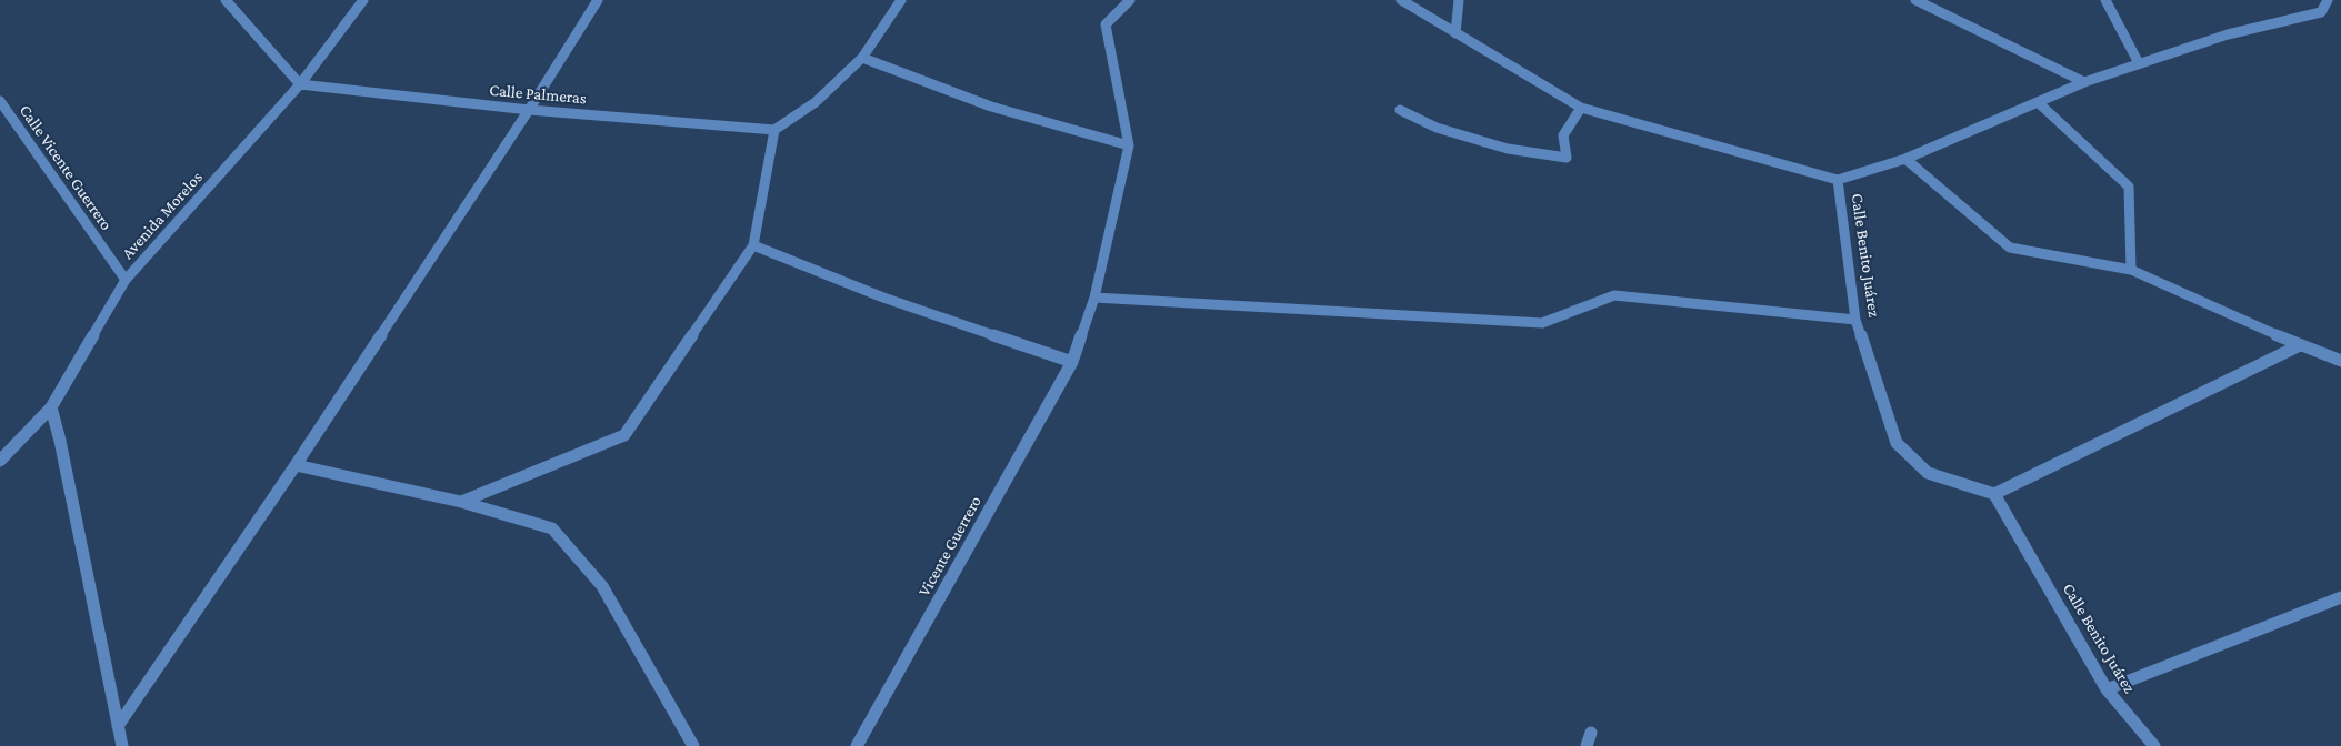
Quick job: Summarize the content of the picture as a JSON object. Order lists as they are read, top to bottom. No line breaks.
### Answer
{"streets":{"street":["Calle Palmeras","Calle Vicente Guerrero","Avenida Morelos","Calle Benito Juárez","Vicente Guerrero"]},"crossings":[["Calle Palmeras","Avenida Morelos"],["Calle Vicente Guerrero","Avenida Morelos"]]}
